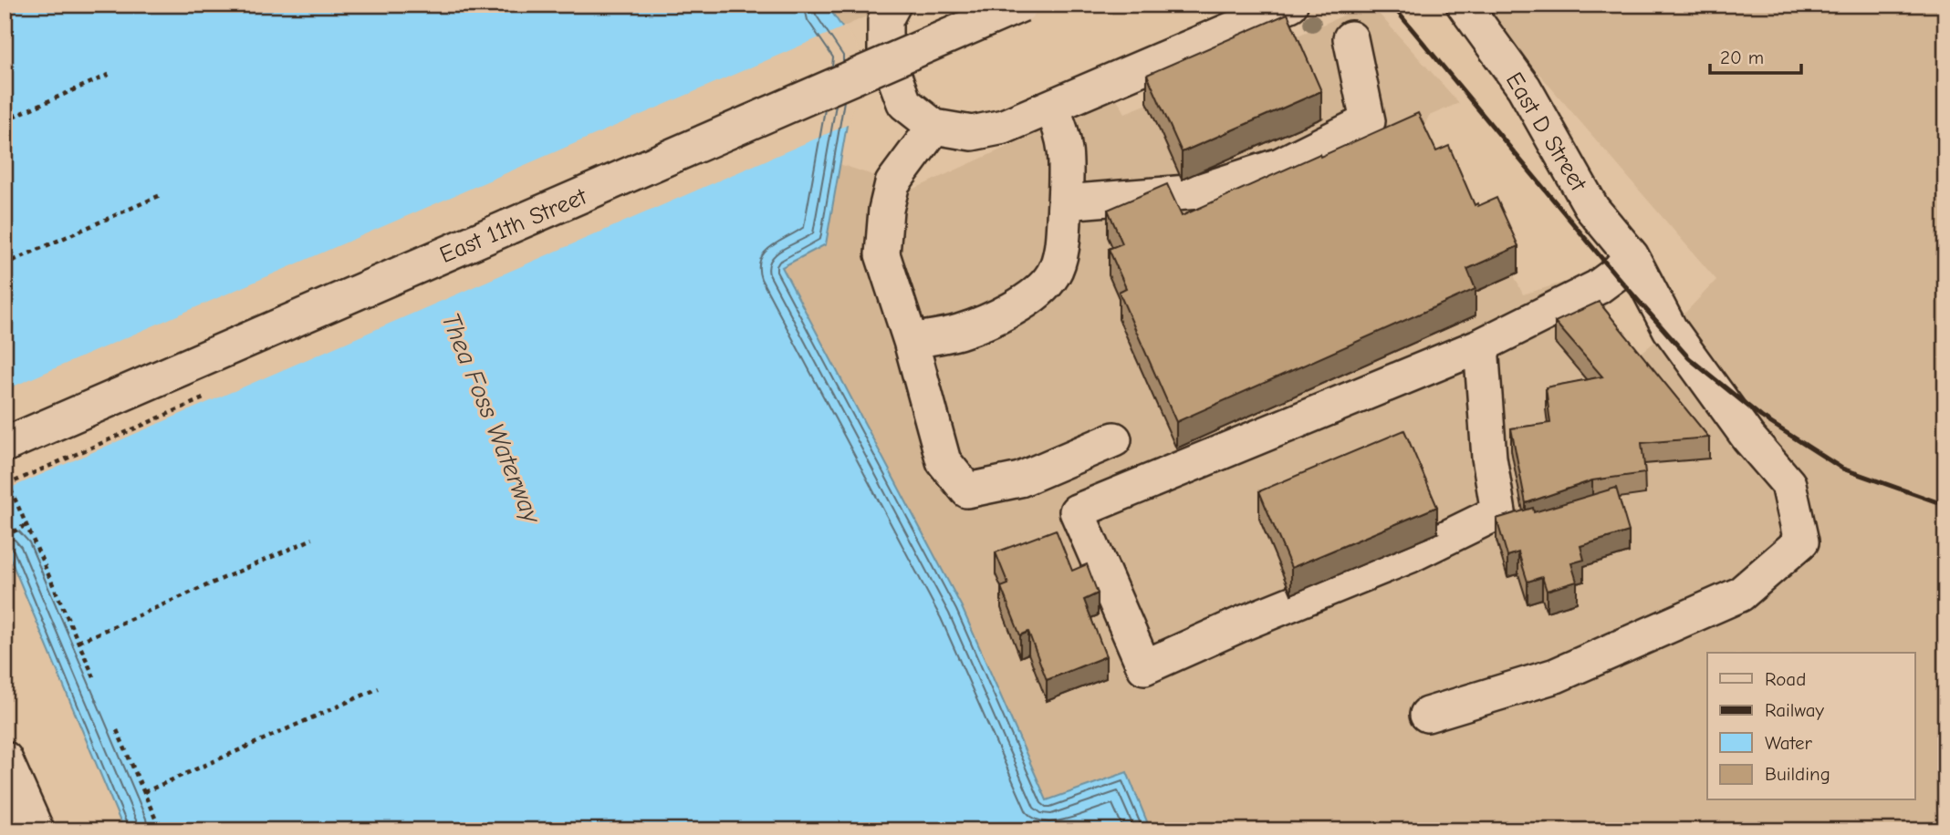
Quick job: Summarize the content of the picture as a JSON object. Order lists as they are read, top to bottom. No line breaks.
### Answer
{"streets":{"street":["East D Street","East 11th Street"]},"water":["Thea Foss Waterway"],"legend":["Road","Railway","Water","Building"],"scale_bar":"20 m"}
